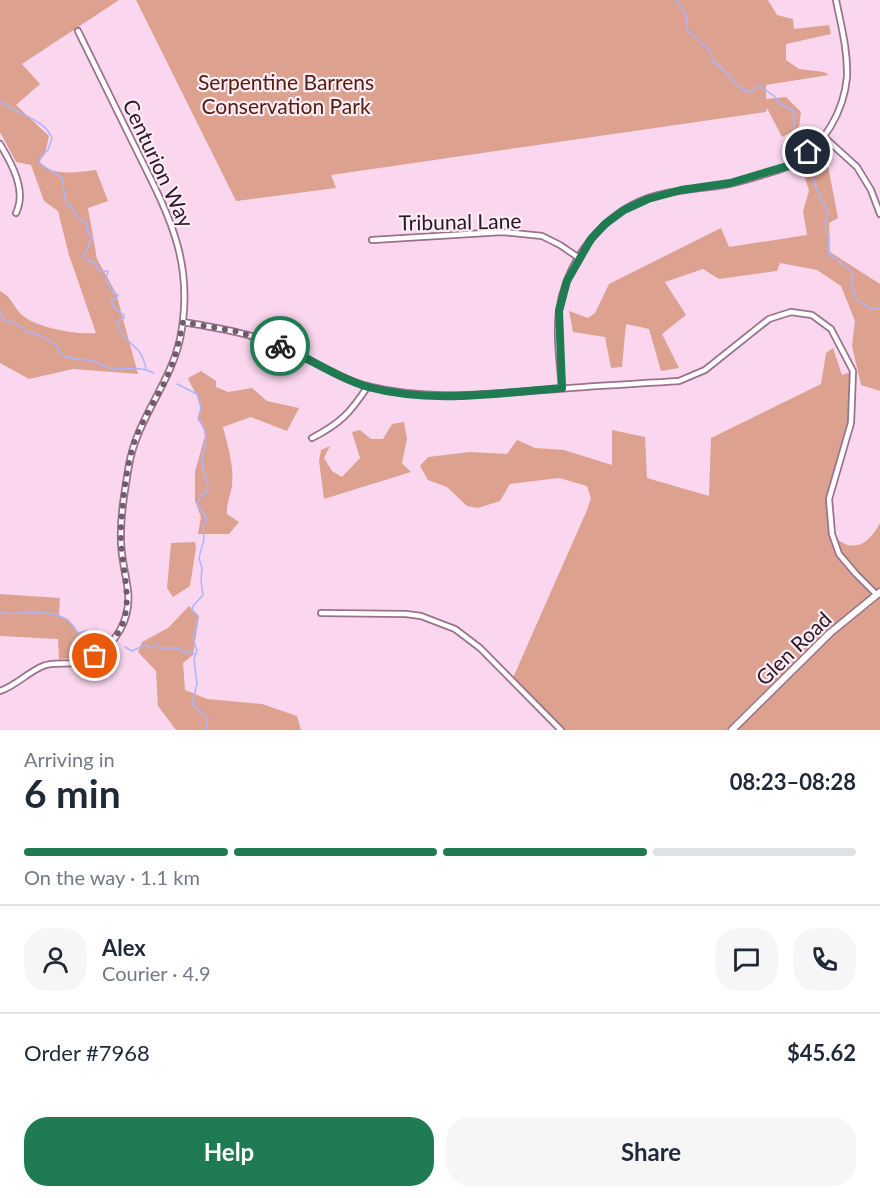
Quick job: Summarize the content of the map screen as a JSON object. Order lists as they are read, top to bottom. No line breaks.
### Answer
{"streets":{"main road":["Glen Road"],"street":["Centurion Way","Tribunal Lane"]},"parks":["Serpentine Barrens Conservation Park"],"page":{"heading":["6 min","Arriving in","08:23–08:28"],"panel":["Alex","Courier · 4.9","Order #7968","$45.62"],"bar":"On the way · 1.1 km","buttons":["Help","Share"]}}
